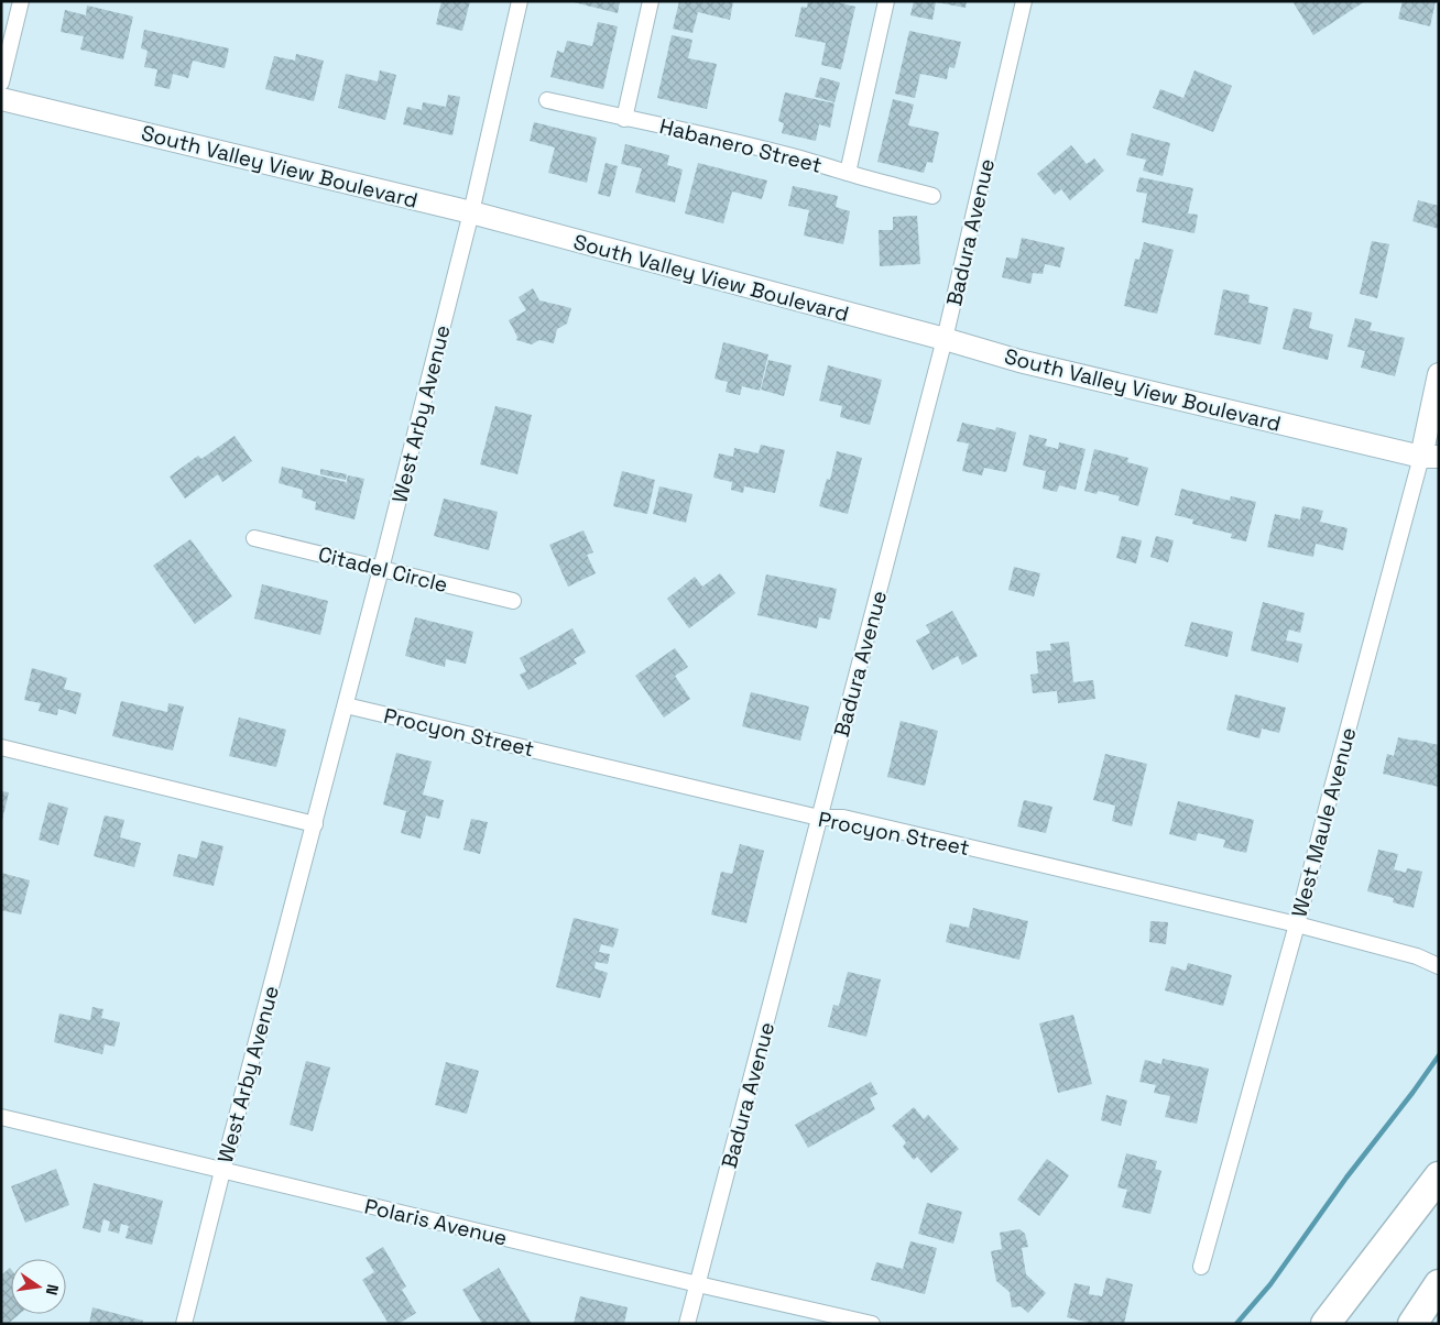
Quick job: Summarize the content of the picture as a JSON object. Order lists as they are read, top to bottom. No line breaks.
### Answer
{"streets":{"main road":["South Valley View Boulevard","West Maule Avenue"],"street":["Habanero Street","Badura Avenue","West Arby Avenue","Citadel Circle","Procyon Street","Polaris Avenue"]},"crossings":[["South Valley View Boulevard","Badura Avenue"],["South Valley View Boulevard","West Arby Avenue"],["South Valley View Boulevard","West Maule Avenue"],["Badura Avenue","Procyon Street"],["Badura Avenue","Polaris Avenue"],["West Arby Avenue","Citadel Circle"],["West Arby Avenue","Procyon Street"],["West Arby Avenue","Polaris Avenue"],["Procyon Street","West Maule Avenue"]],"north":"right"}
